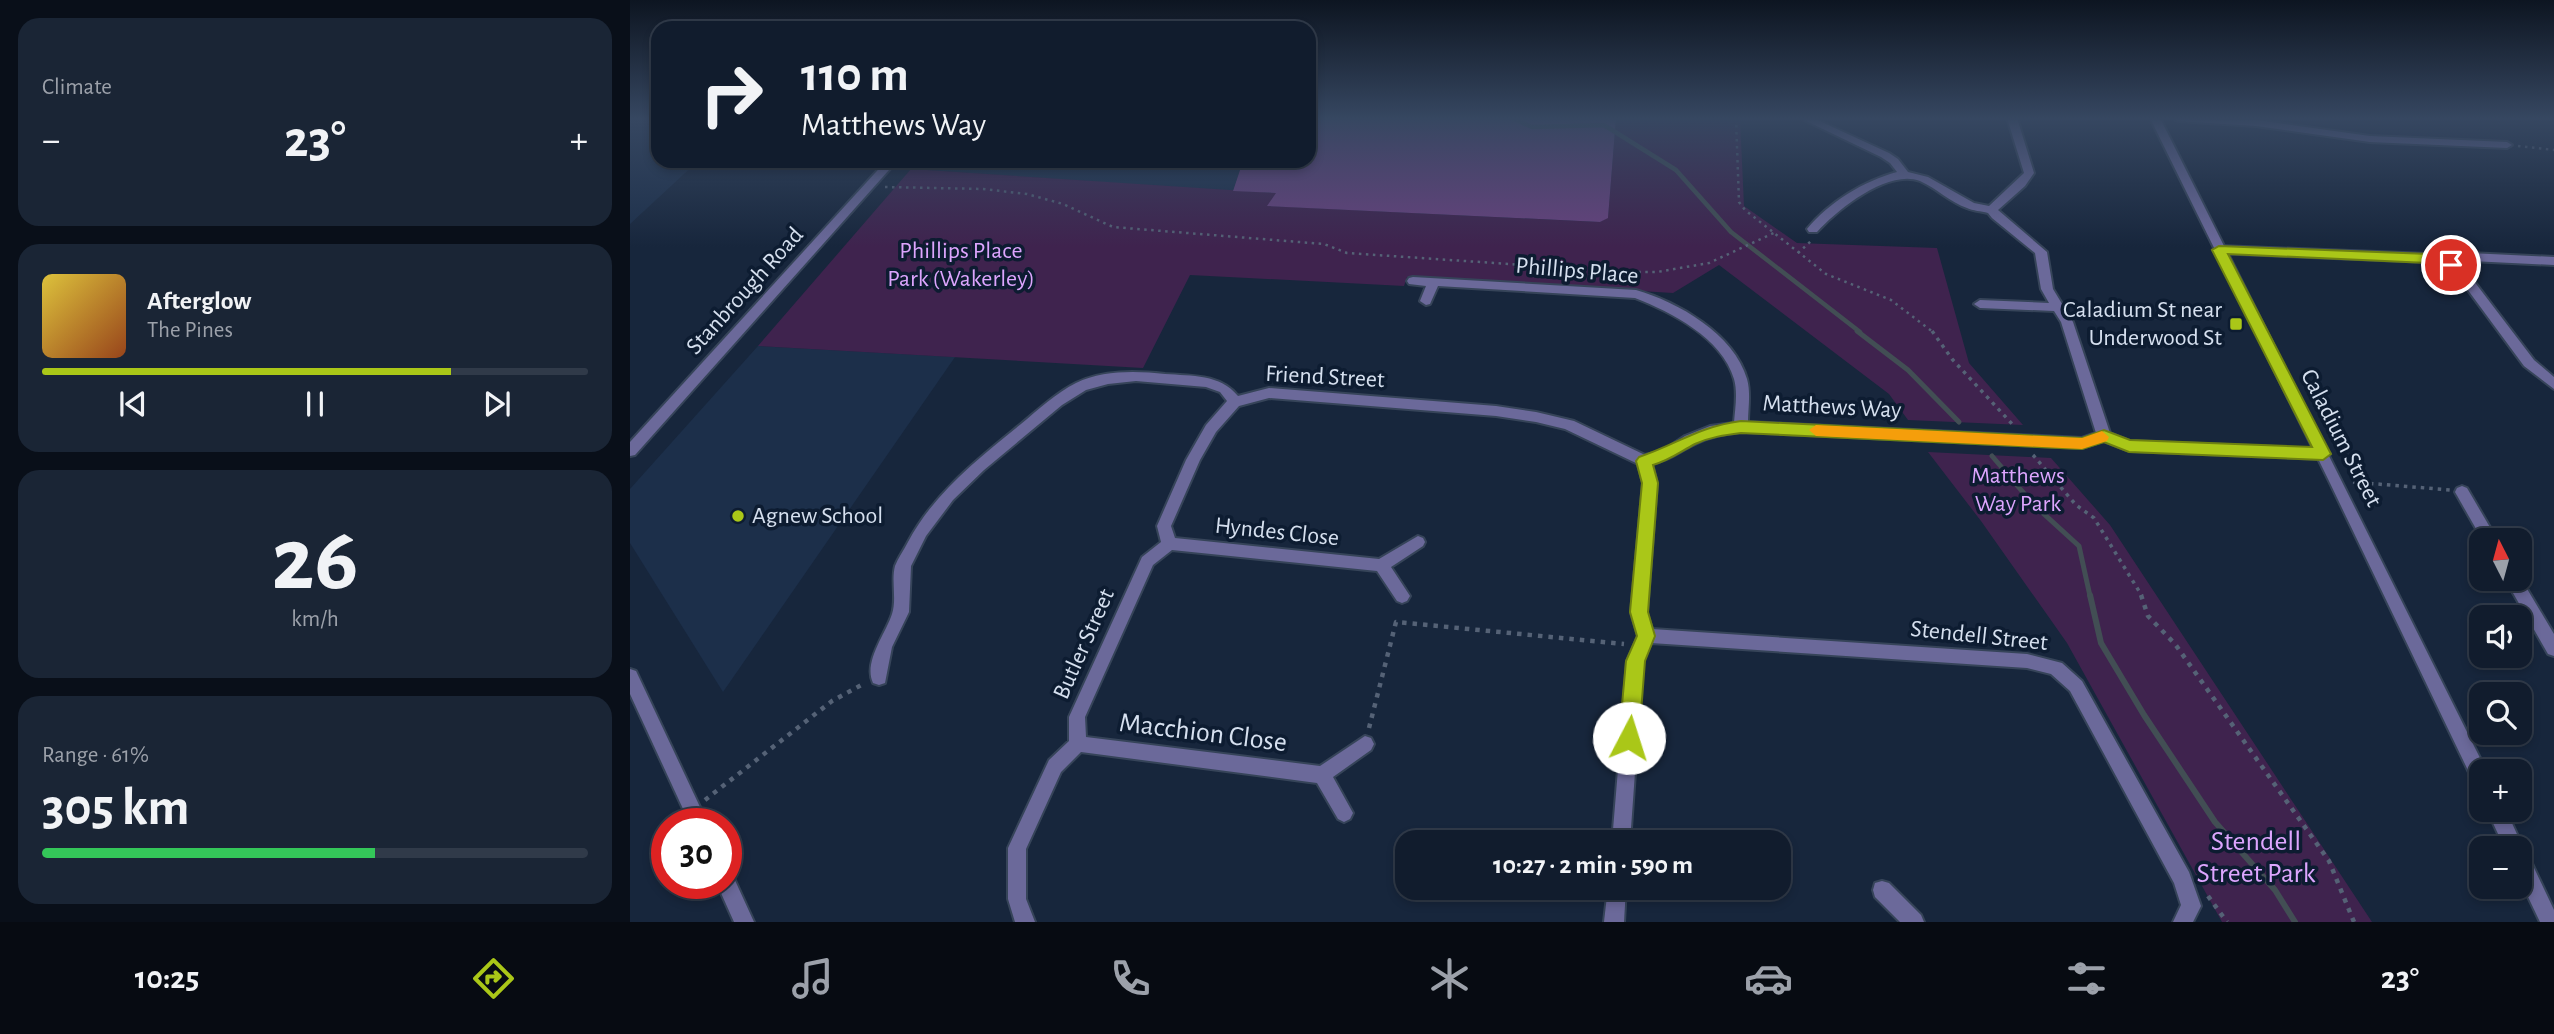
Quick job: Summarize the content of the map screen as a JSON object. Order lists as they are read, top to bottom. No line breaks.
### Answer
{"streets":{"street":["Phillips Place","Stanbrough Road","Friend Street","Matthews Way","Caladium Street","Hyndes Close","Stendell Street","Butler Street","Macchion Close"]},"crossings":[["Phillips Place","Matthews Way"],["Friend Street","Matthews Way"],["Matthews Way","Caladium Street"],["Hyndes Close","Butler Street"],["Butler Street","Macchion Close"]],"parks":["Phillips Place Park (Wakerley)","Matthews Way Park","Stendell Street Park"],"places":{"transit":["Caladium St near Underwood St"],"other":["Agnew School"]},"north":"top","page":{"tile":["Climate",["26","km/h"],["Range · 61%","305 km"]],"turn":["110 m","Matthews Way"],"heat":["−","23°","+"],"song":["Afterglow","The Pines"],"map_buttons":["+","−"],"limit":"30","trip":"10:27 · 2 min · 590 m","tabs":["10:25","23°"]}}
